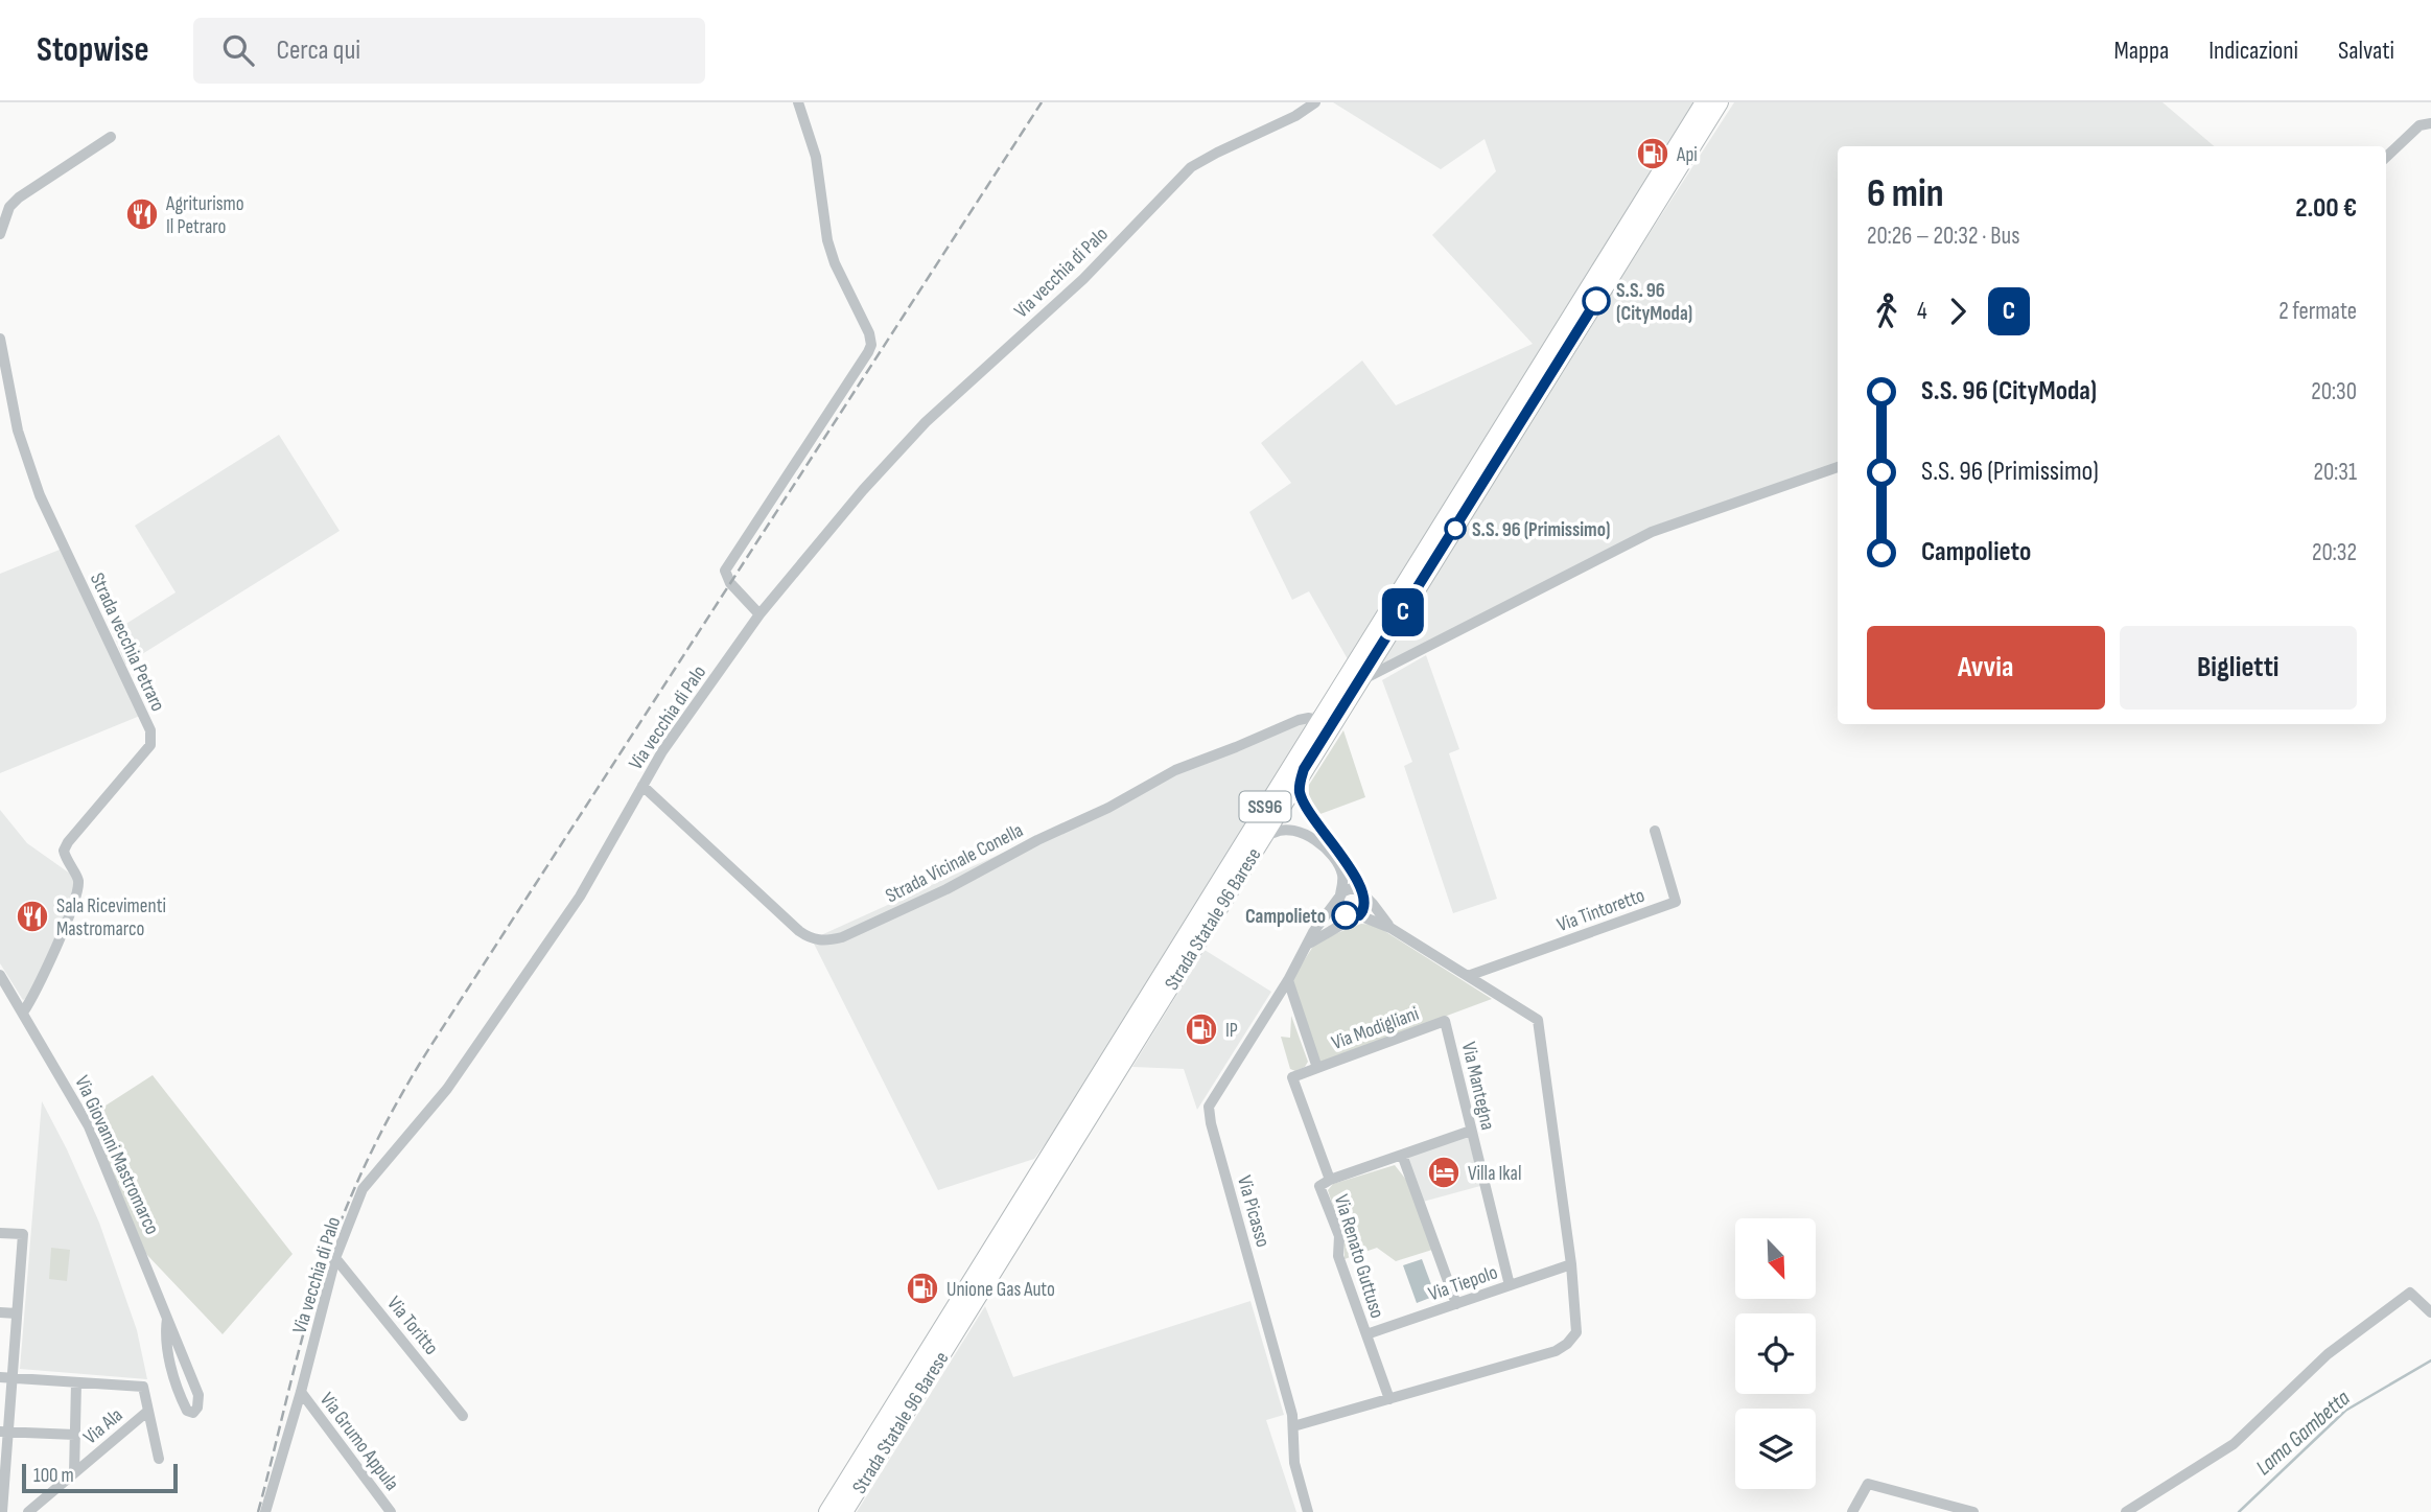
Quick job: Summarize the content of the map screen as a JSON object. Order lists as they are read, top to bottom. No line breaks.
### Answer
{"streets":{"main road":["SS96","Strada Statale 96 Barese"],"street":["Via vecchia di Palo","Strada vecchia Petraro","Strada Vicinale Conella","Via Tintoretto","Via Modigliani","Via Mantegna","Via Giovanni Mastromarco","Via Picasso","Via Renato Guttuso","Via Tiepolo","Via Toritto","Via Ala","Via Grumo Appula"]},"crossings":[["Via vecchia di Palo","Strada Vicinale Conella"],["Via vecchia di Palo","Via Toritto"],["Via vecchia di Palo","Via Grumo Appula"],["Strada vecchia Petraro","Via Giovanni Mastromarco"],["Strada Vicinale Conella","Strada Statale 96 Barese"],["Via Modigliani","Via Mantegna"],["Via Modigliani","Via Renato Guttuso"],["Via Mantegna","Via Tiepolo"],["Via Renato Guttuso","Via Tiepolo"]],"water":["Lama Gambetta"],"places":{"fuel station":["Api","IP","Unione Gas Auto"],"restaurant":["Agriturismo Il Petraro","Sala Ricevimenti Mastromarco"],"other":["S.S. 96 (CityModa)","S.S. 96 (Primissimo)","Campolieto"],"hotel":["Villa Ikal"]},"lines":["bus line C"],"scale_bar":"100 m","north":"bottom right","page":{"header":"Stopwise","search":"Cerca qui","nav":["Mappa","Indicazioni","Salvati"],"on_map":"C","heading":["6 min","20:26 – 20:32 · Bus","2.00 €"],"legs":["4","C","2 fermate"],"list":[{"name":"S.S. 96 (CityModa)","value":"20:30"},{"name":"S.S. 96 (Primissimo)","value":"20:31"},{"name":"Campolieto","value":"20:32"}],"buttons":["Avvia","Biglietti"],"scale":"100 m"}}
